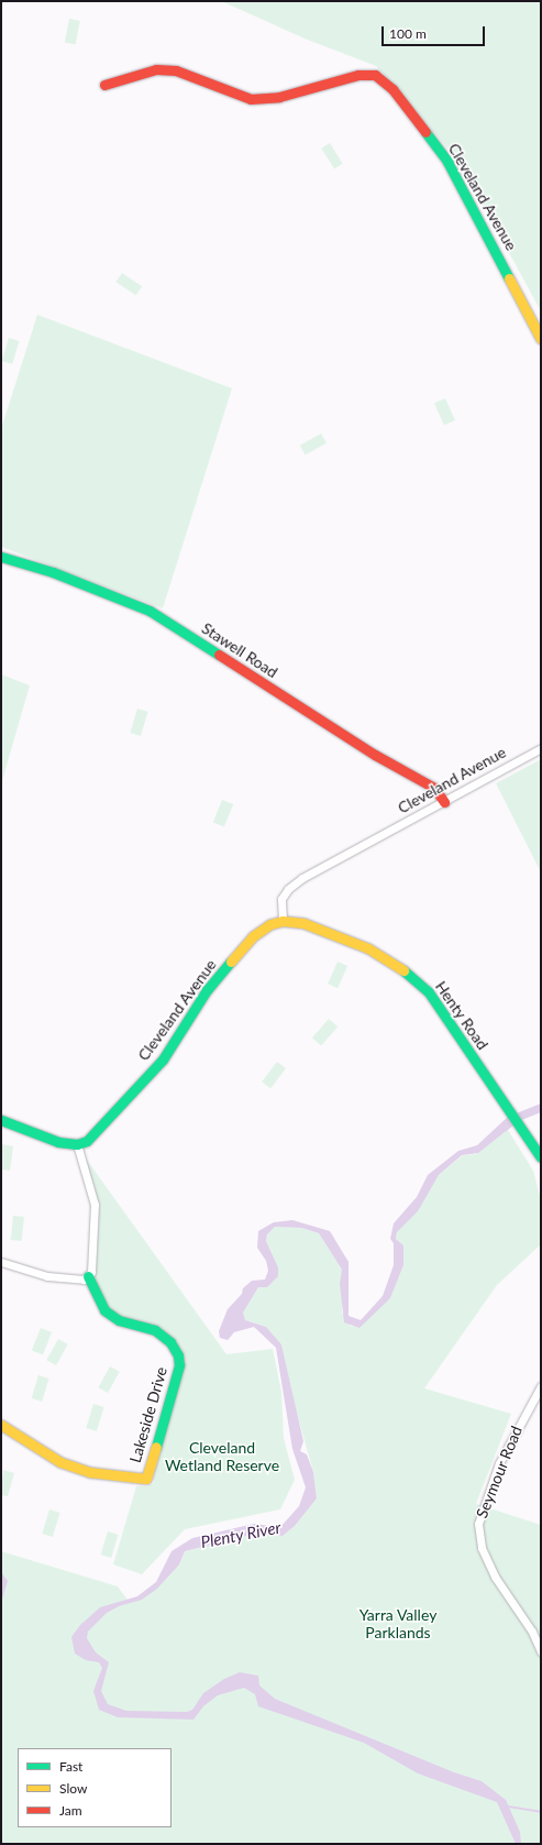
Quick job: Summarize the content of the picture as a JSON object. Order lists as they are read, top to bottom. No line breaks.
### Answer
{"streets":{"street":["Cleveland Avenue","Stawell Road","Henty Road","Lakeside Drive","Seymour Road"]},"crossings":[["Cleveland Avenue","Stawell Road"],["Cleveland Avenue","Henty Road"]],"water":["Plenty River"],"parks":["Cleveland Wetland Reserve","Yarra Valley Parklands"],"legend":["Fast","Slow","Jam"],"scale_bar":"100 m"}
